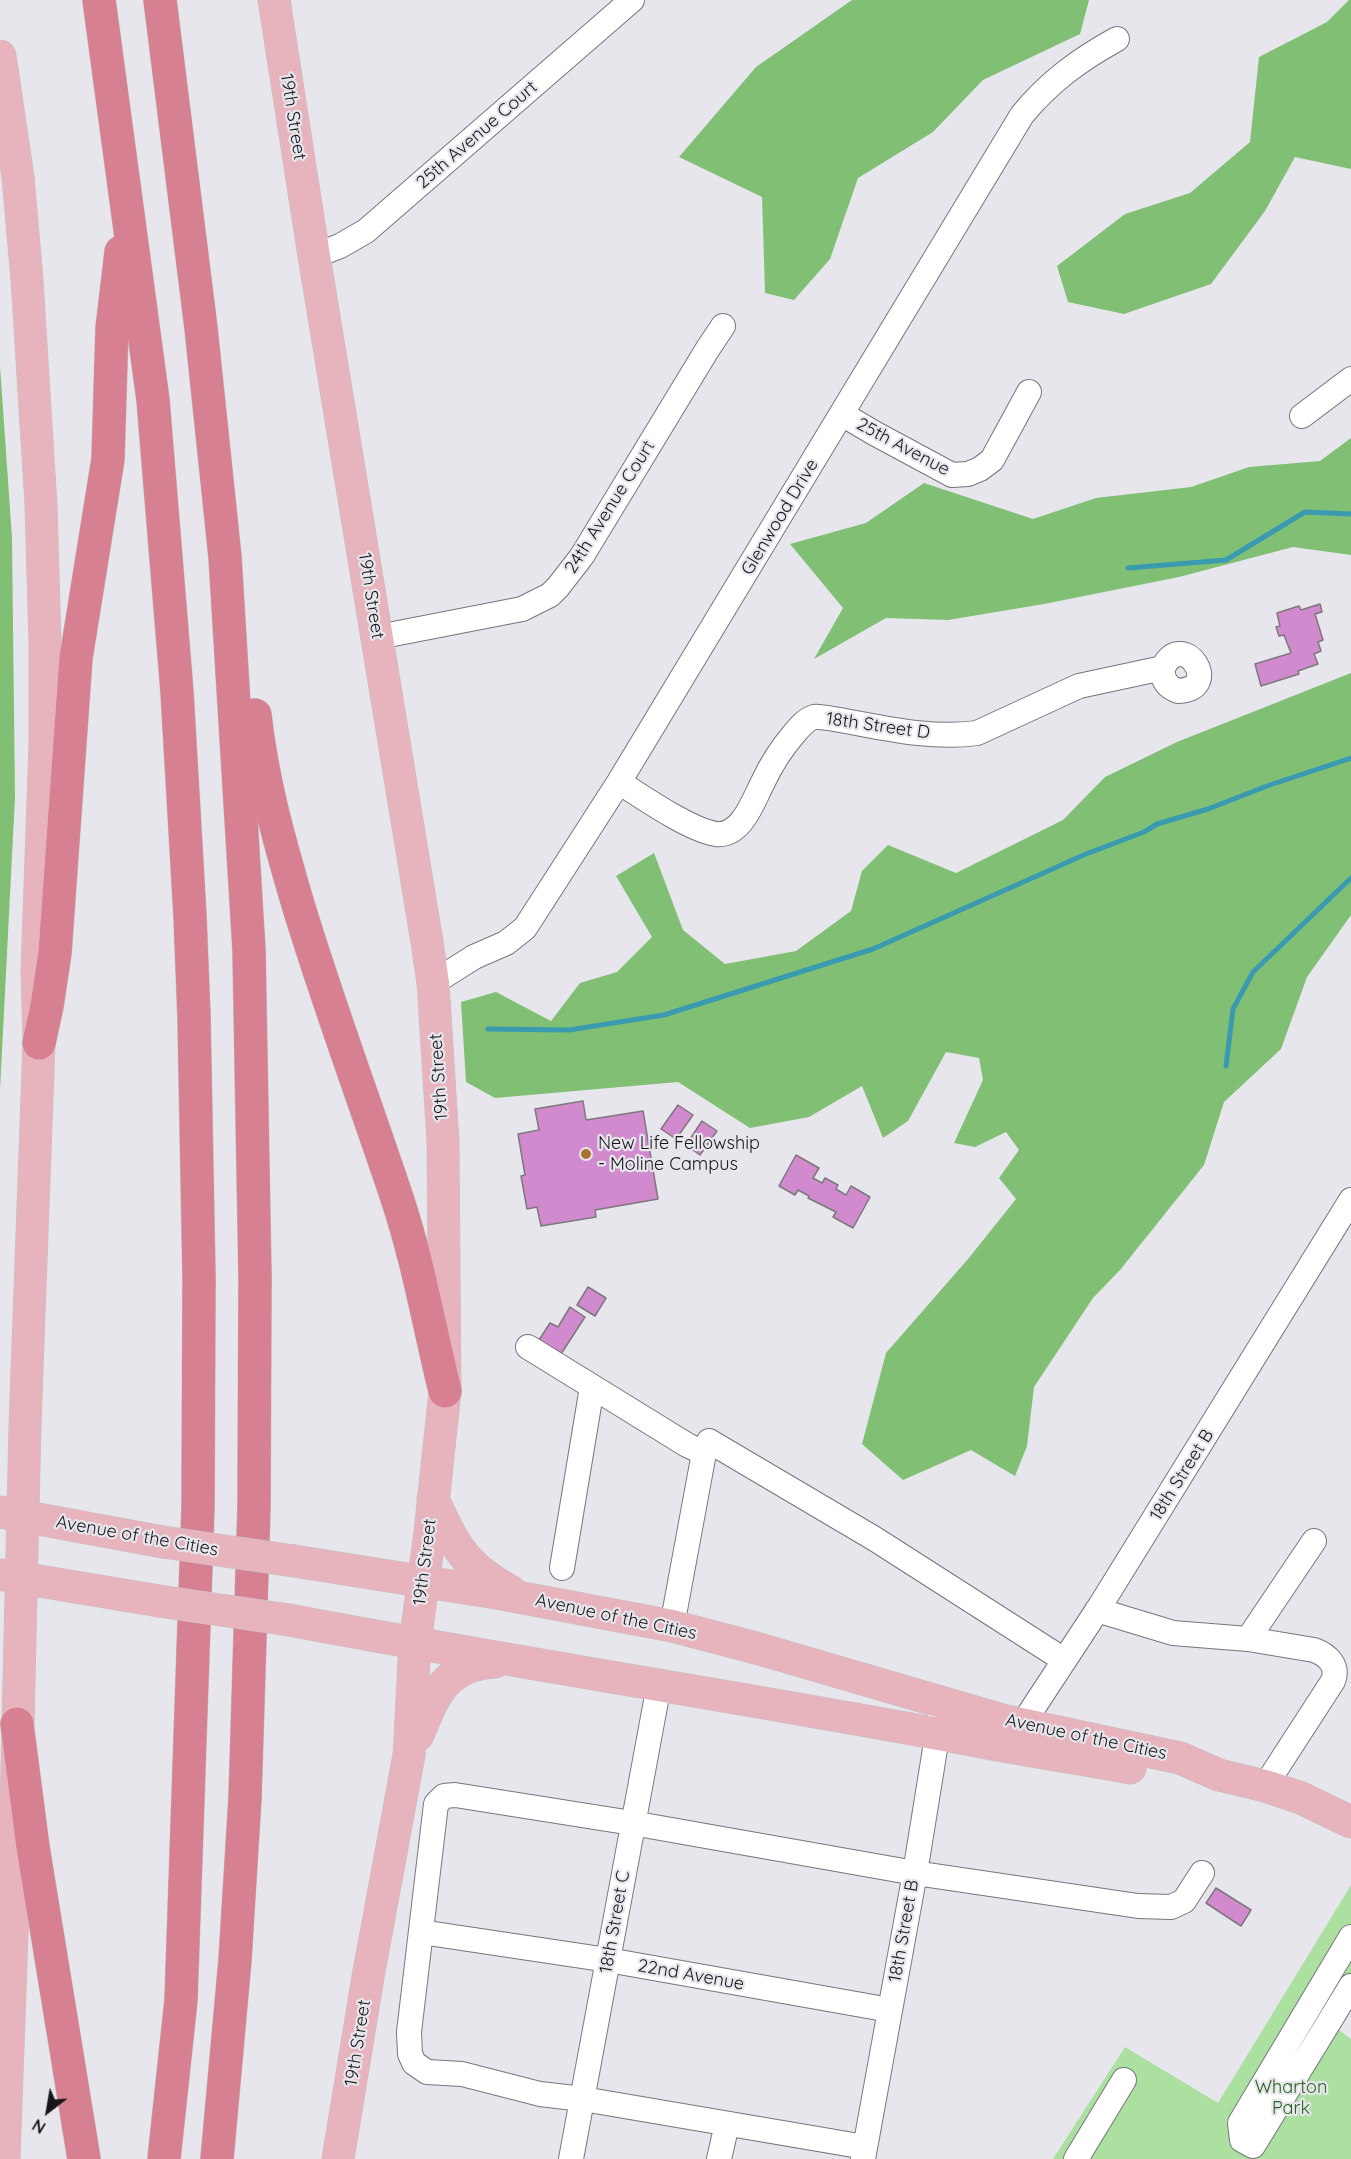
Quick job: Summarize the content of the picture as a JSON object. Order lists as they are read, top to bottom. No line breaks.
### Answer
{"streets":{"main road":["19th Street","Avenue of the Cities"],"street":["25th Avenue Court","25th Avenue","24th Avenue Court","Glenwood Drive","18th Street D","18th Street B","18th Street C","22nd Avenue"]},"crossings":[["19th Street","25th Avenue Court"],["19th Street","24th Avenue Court"],["19th Street","Glenwood Drive"],["19th Street","Avenue of the Cities"],["25th Avenue","Glenwood Drive"],["Glenwood Drive","18th Street D"],["18th Street B","Avenue of the Cities"],["18th Street B","22nd Avenue"],["Avenue of the Cities","18th Street C"],["18th Street C","22nd Avenue"]],"parks":["Wharton Park"],"places":["New Life Fellowship - Moline Campus"],"north":"bottom left"}
